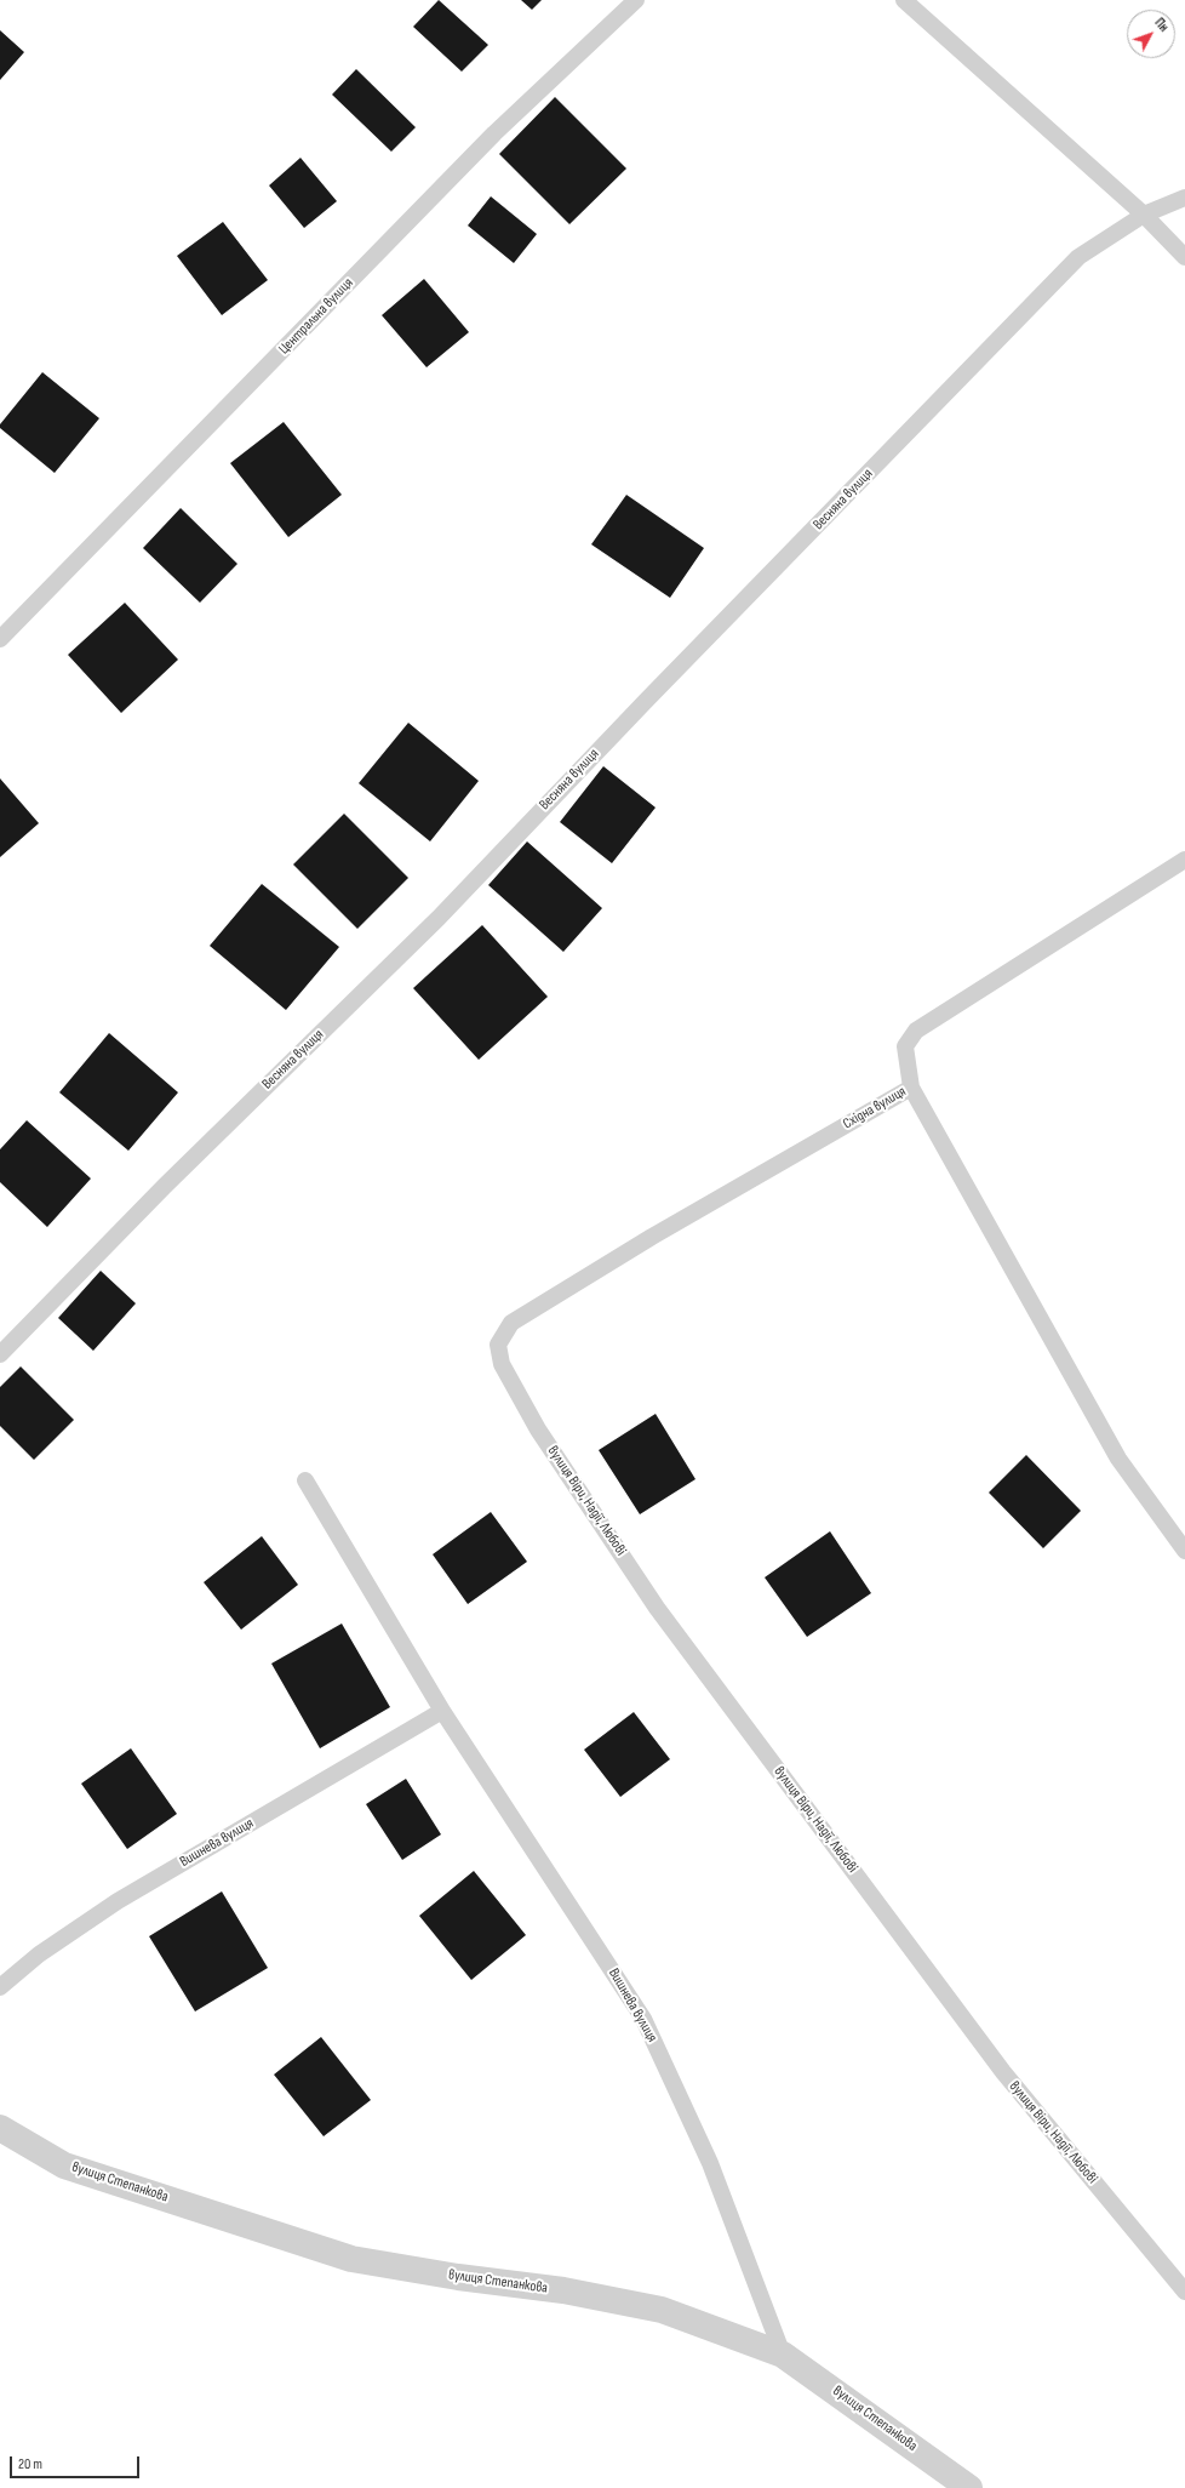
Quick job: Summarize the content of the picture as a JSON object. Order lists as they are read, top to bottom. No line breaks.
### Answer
{"streets":{"street":["вулиця Степанкова"],"lane":["Центральна вулиця","Весняна вулиця","Східна вулиця","вулиця Віри, Надії, Любові","Вишнева вулиця"]},"crossings":[["Східна вулиця","вулиця Віри, Надії, Любові"],["Вишнева вулиця","вулиця Степанкова"]],"scale_bar":"20 m","north":"top right"}
